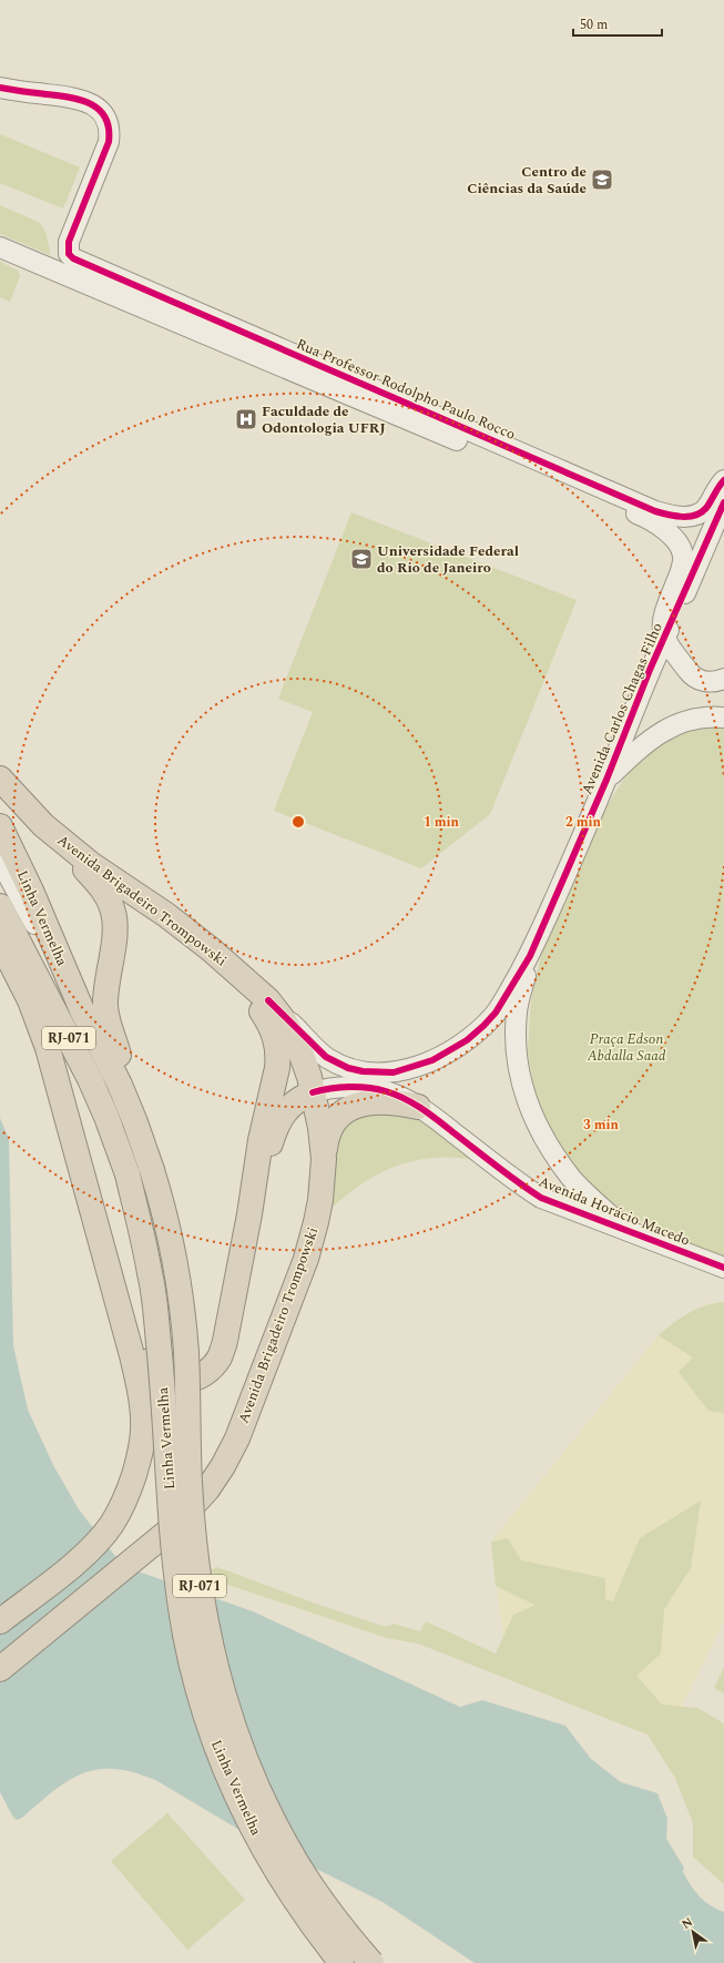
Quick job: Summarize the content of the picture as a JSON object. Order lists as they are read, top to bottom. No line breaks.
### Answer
{"streets":{"highway":["Avenida Brigadeiro Trompowski","Linha Vermelha","RJ-071"],"street":["Rua Professor Rodolpho Paulo Rocco","Avenida Carlos Chagas Filho","Avenida Horácio Macedo"]},"crossings":[["Rua Professor Rodolpho Paulo Rocco","Avenida Carlos Chagas Filho"],["Avenida Carlos Chagas Filho","Avenida Brigadeiro Trompowski"],["Avenida Carlos Chagas Filho","Avenida Horácio Macedo"],["Avenida Brigadeiro Trompowski","Avenida Horácio Macedo"]],"parks":["Praça Edson Abdalla Saad"],"places":{"school or university":["Centro de Ciências da Saúde","Universidade Federal do Rio de Janeiro"],"hospital":["Faculdade de Odontologia UFRJ"]},"scale_bar":"50 m","north":"top left","rings":["1 min","2 min","3 min"]}
